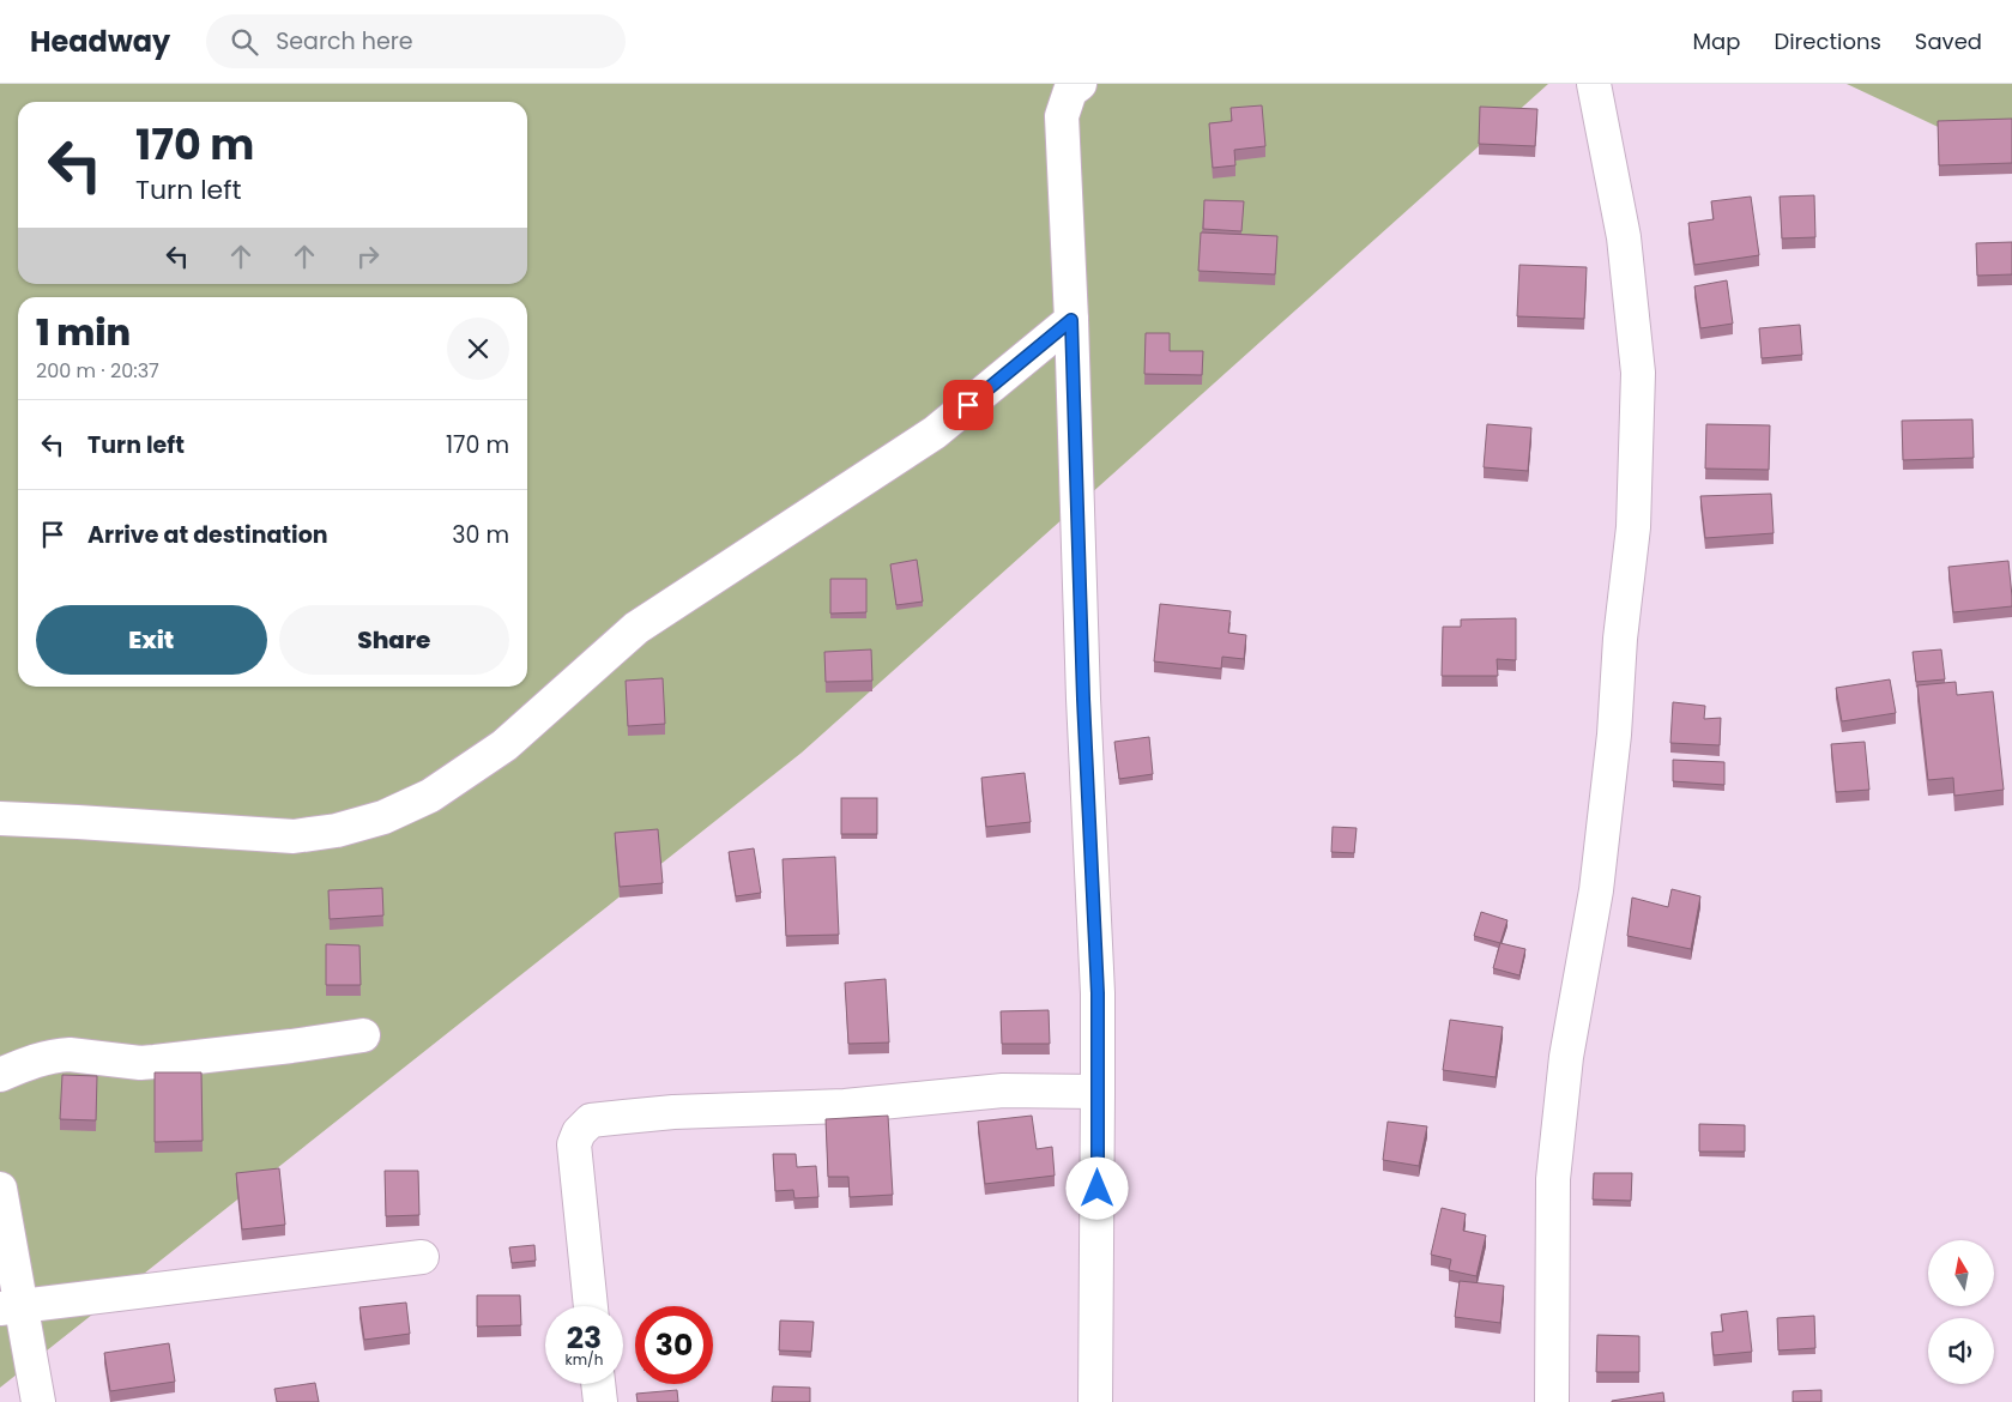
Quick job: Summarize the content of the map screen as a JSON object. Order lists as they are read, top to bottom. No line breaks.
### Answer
{"north":"top","page":{"header":"Headway","search":"Search here","nav":["Map","Directions","Saved"],"turn":["170 m","Turn left"],"heading":["1 min","200 m · 20:37"],"list":[{"name":"Turn left","value":"170 m"},{"name":"Arrive at destination","value":"30 m"}],"buttons":["Exit","Share"],"speed":"23 km/h","limit":"30"}}
